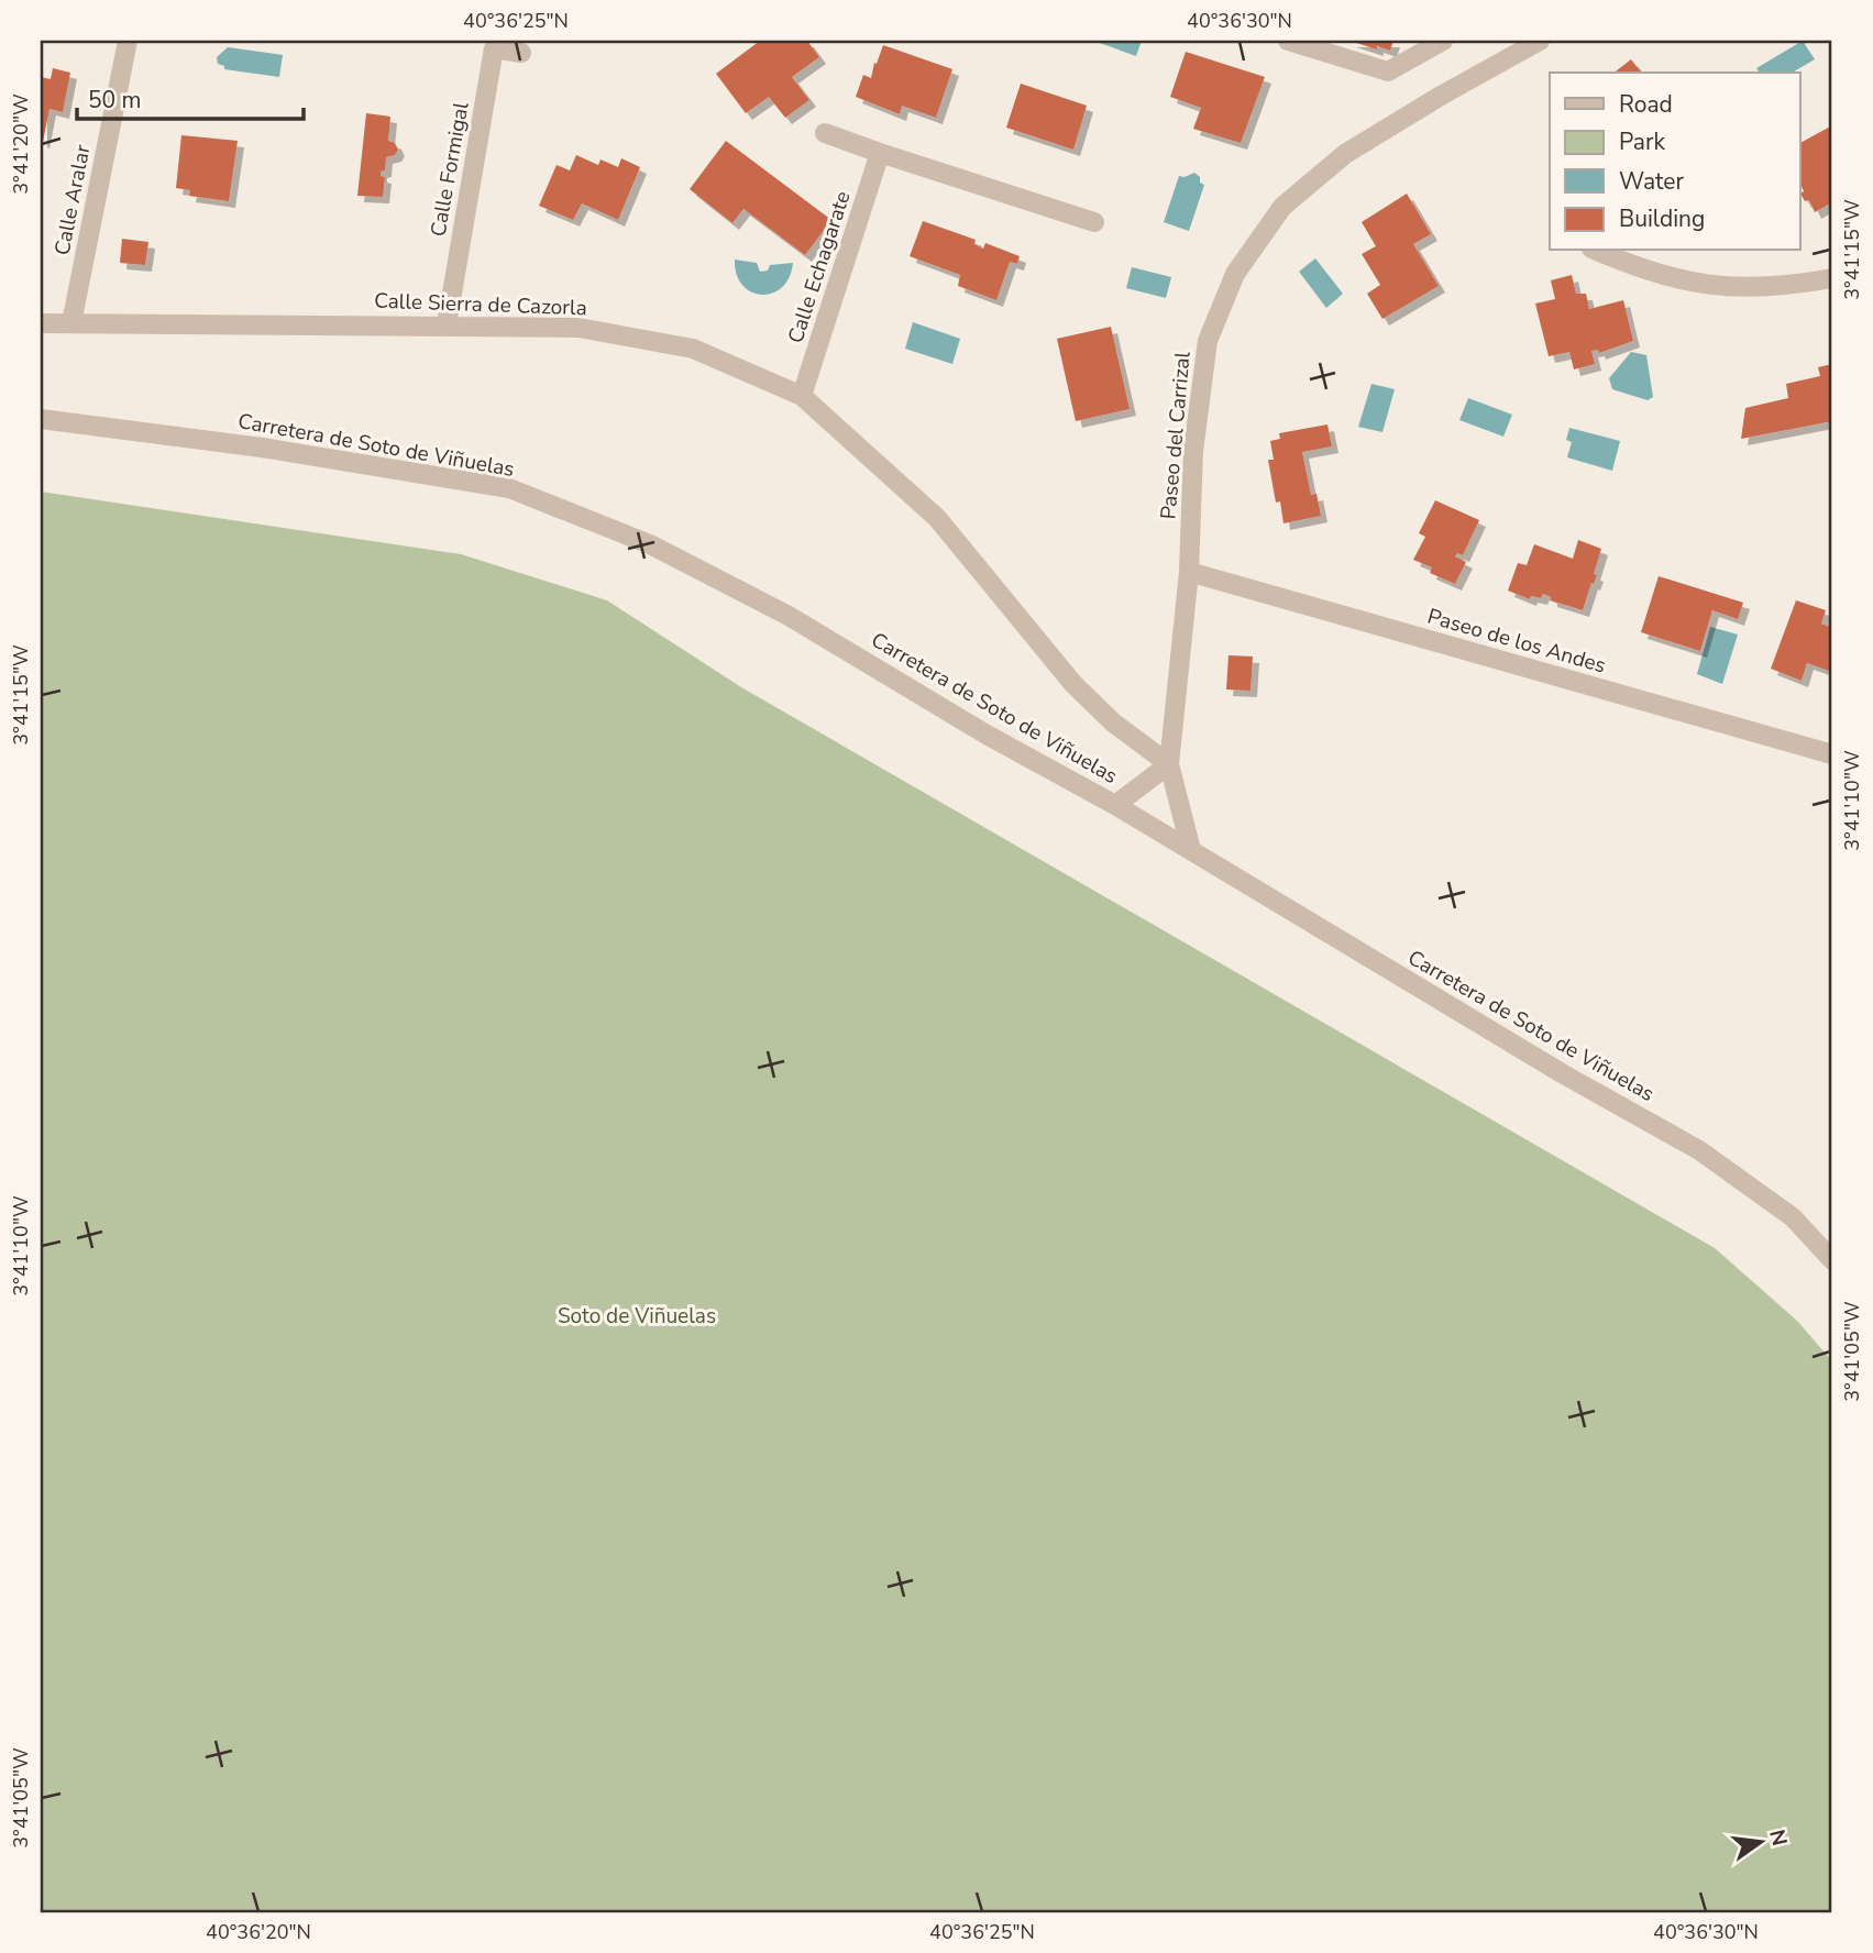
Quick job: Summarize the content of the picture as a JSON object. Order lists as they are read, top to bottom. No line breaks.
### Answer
{"streets":{"street":["Calle Formigal","Calle Aralar","Calle Echagarate","Calle Sierra de Cazorla","Paseo del Carrizal","Carretera de Soto de Viñuelas","Paseo de los Andes"]},"crossings":[["Calle Formigal","Calle Sierra de Cazorla"],["Calle Aralar","Calle Sierra de Cazorla"],["Calle Echagarate","Calle Sierra de Cazorla"],["Calle Sierra de Cazorla","Paseo del Carrizal"],["Paseo del Carrizal","Carretera de Soto de Viñuelas"],["Paseo del Carrizal","Paseo de los Andes"]],"parks":["Soto de Viñuelas"],"legend":["Road","Park","Water","Building"],"scale_bar":"50 m","north":"right","coordinates":["40°36'25\"N","40°36'30\"N","3°41'20\"W","3°41'15\"W","3°41'10\"W","3°41'05\"W","40°36'20\"N"]}
